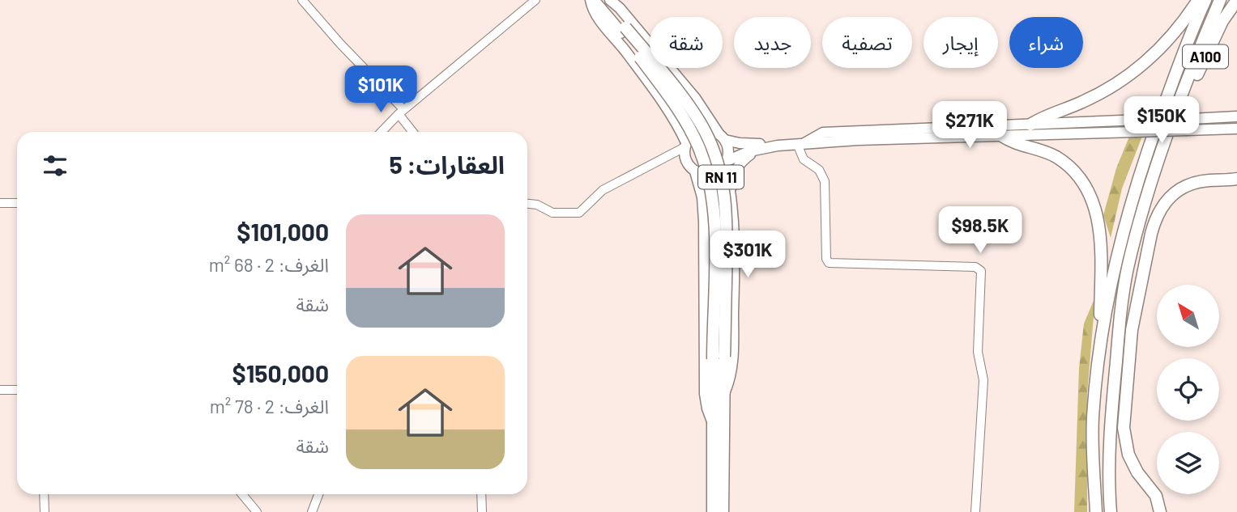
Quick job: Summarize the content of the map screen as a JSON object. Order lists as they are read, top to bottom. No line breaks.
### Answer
{"streets":{"highway":["A100","RN 11"]},"north":"top left","page":{"chip":["شراء","إيجار","تصفية","جديد","شقة"],"price":["$101K","$150K","$271K","$98.5K","$301K"],"heading":"العقارات: 5","list":[{"name":"$101,000","note":"الغرف: 2 · 68 m² · شقة"},{"name":"$150,000","note":"الغرف: 2 · 78 m² · شقة"}]}}
